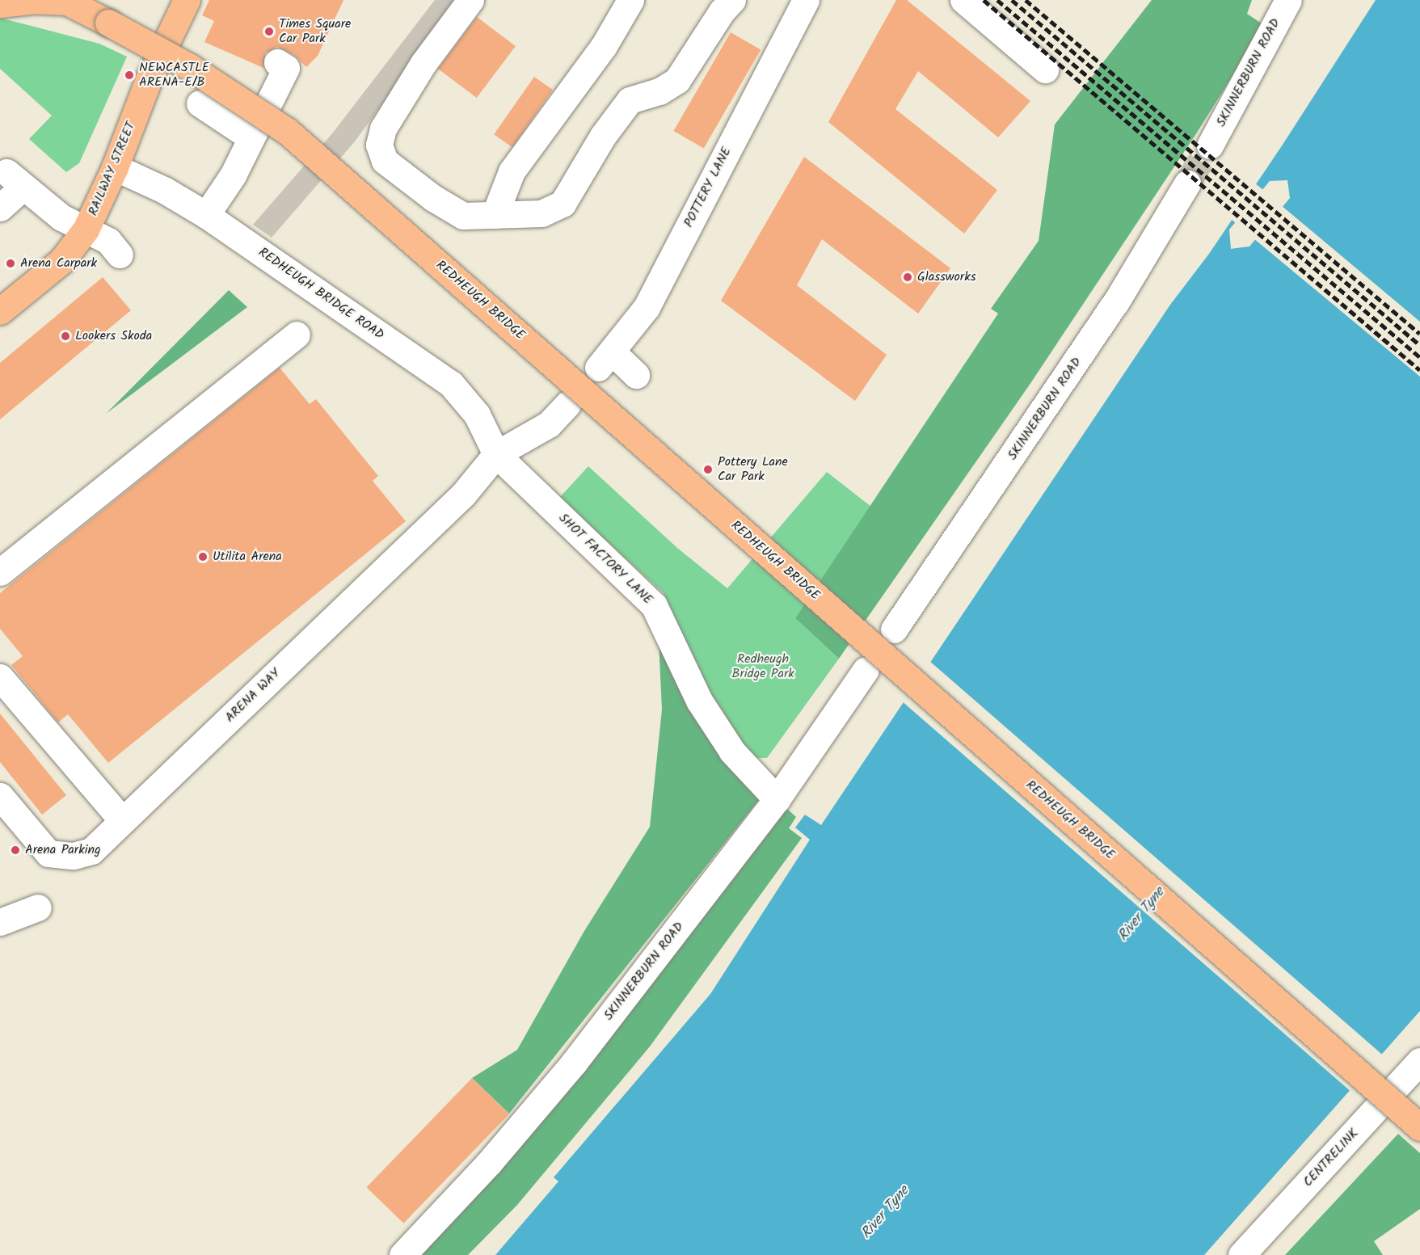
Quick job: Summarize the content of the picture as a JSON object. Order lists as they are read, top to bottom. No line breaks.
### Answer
{"streets":{"main road":["RAILWAY STREET","REDHEUGH BRIDGE"],"street":["SKINNERBURN ROAD","POTTERY LANE","REDHEUGH BRIDGE ROAD","SHOT FACTORY LANE","ARENA WAY","CENTRELINK"]},"crossings":[["SKINNERBURN ROAD","SHOT FACTORY LANE"],["RAILWAY STREET","REDHEUGH BRIDGE ROAD"],["REDHEUGH BRIDGE ROAD","SHOT FACTORY LANE"],["REDHEUGH BRIDGE ROAD","ARENA WAY"],["SHOT FACTORY LANE","ARENA WAY"]],"water":["River Tyne"],"parks":["Redheugh Bridge Park"],"places":["Times Square Car Park","NEWCASTLE ARENA-E/B","Arena Carpark","Glassworks","Lookers Skoda","Pottery Lane Car Park","Utilita Arena","Arena Parking"]}
